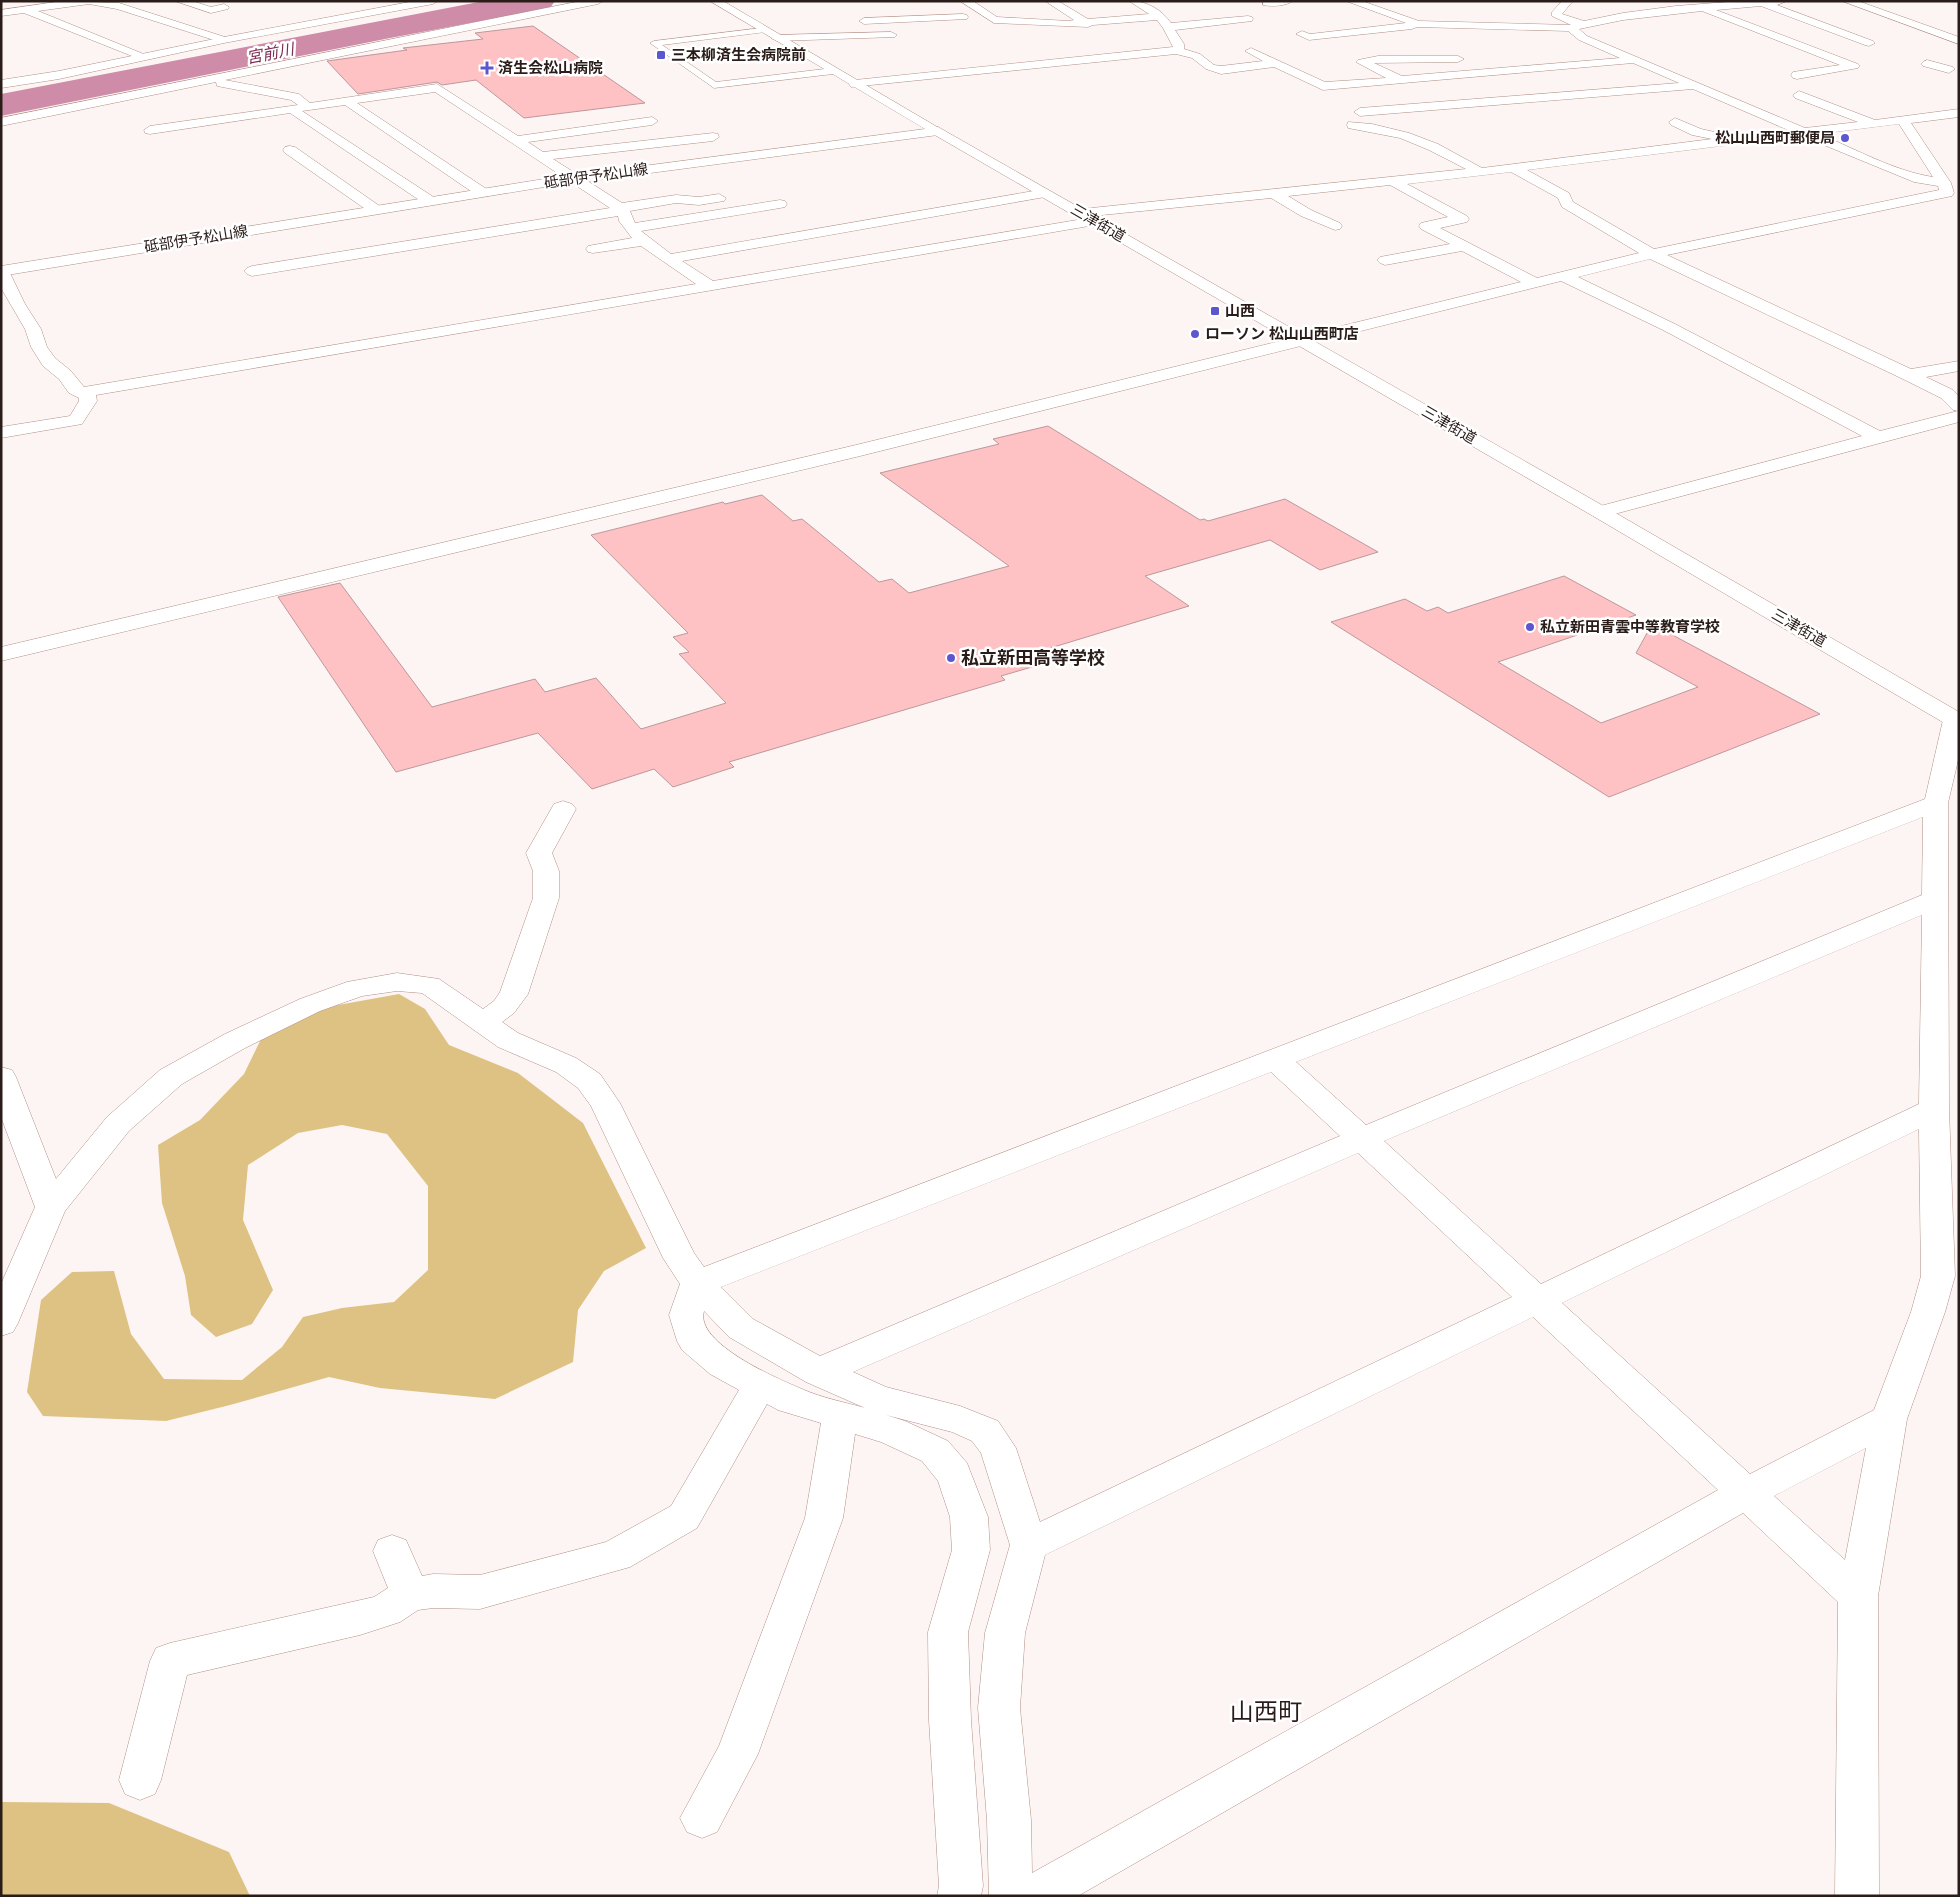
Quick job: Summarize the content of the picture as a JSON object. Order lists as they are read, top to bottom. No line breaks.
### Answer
{"streets":{"street":["砥部伊予松山線","三津街道"]},"crossings":[["砥部伊予松山線","三津街道"]],"districts":["山西町"],"water":["宮前川"],"places":{"transit":["三本柳済生会病院前","山西"],"health":["済生会松山病院"],"other":["松山山西町郵便局","ローソン 松山山西町店","私立新田青雲中等教育学校","私立新田高等学校"]}}
